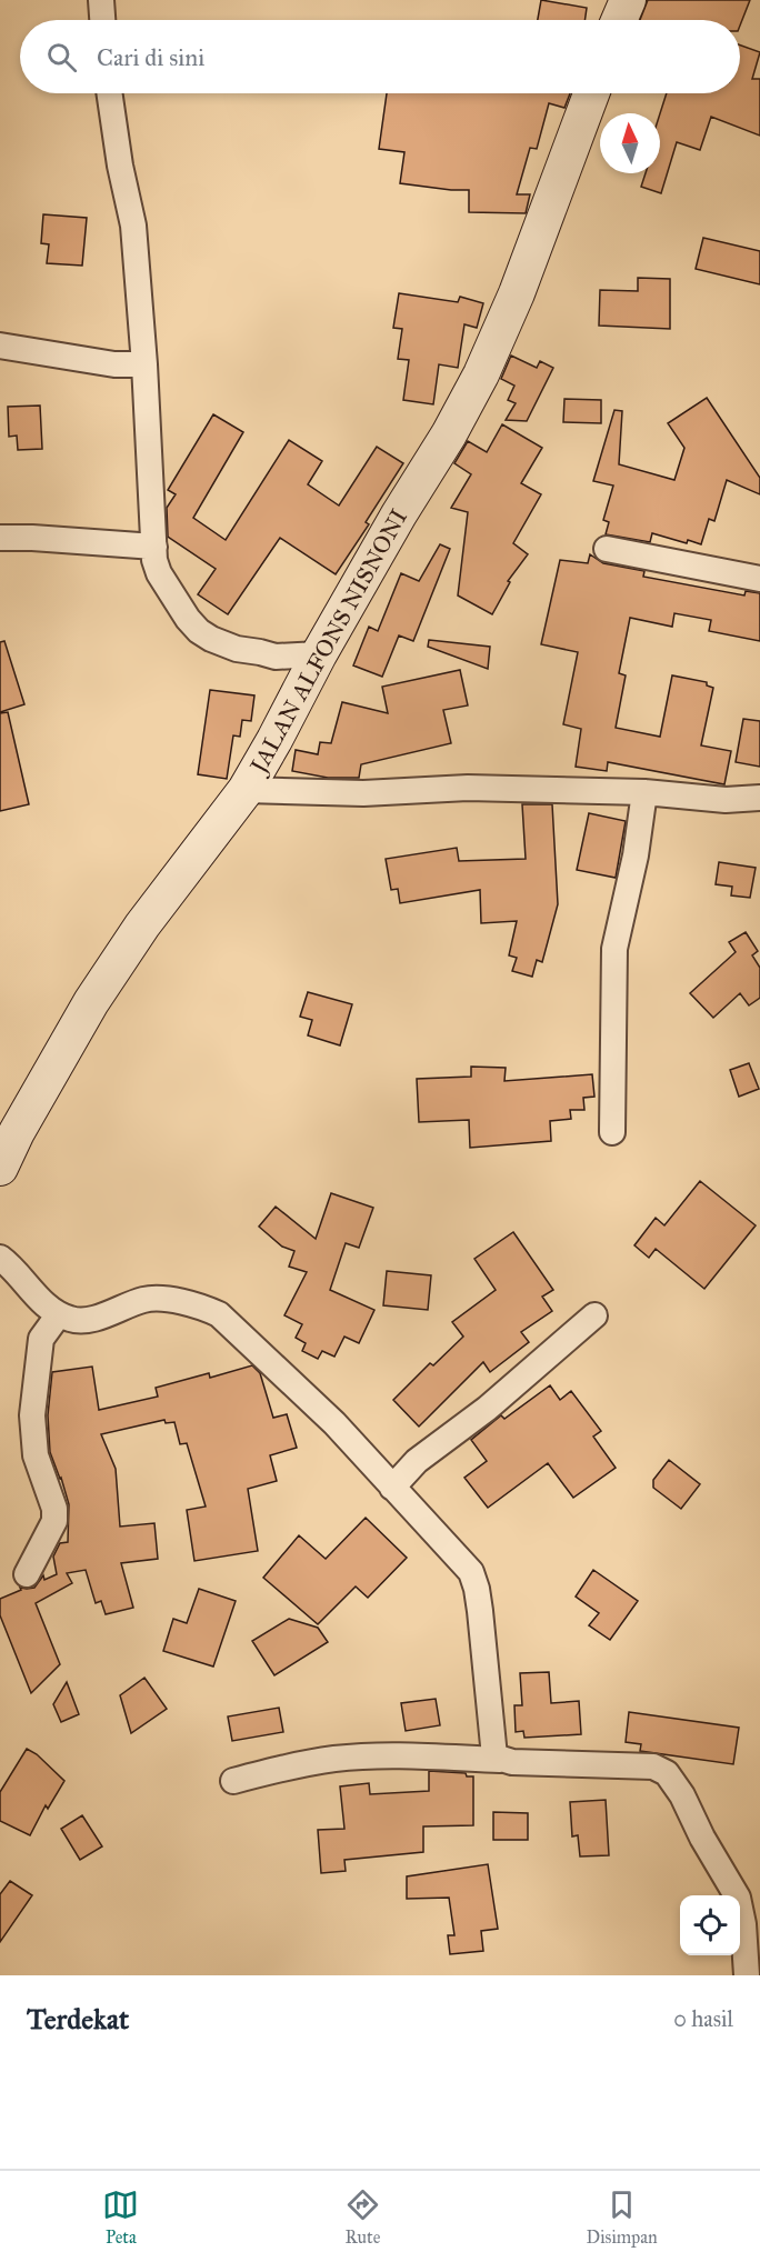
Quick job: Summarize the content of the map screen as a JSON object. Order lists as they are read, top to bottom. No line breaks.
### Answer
{"streets":{"main road":["JALAN ALFONS NISNONI"]},"north":"top","page":{"search":"Cari di sini","heading":["Terdekat","0 hasil"],"nav":["Peta","Rute","Disimpan"]}}
